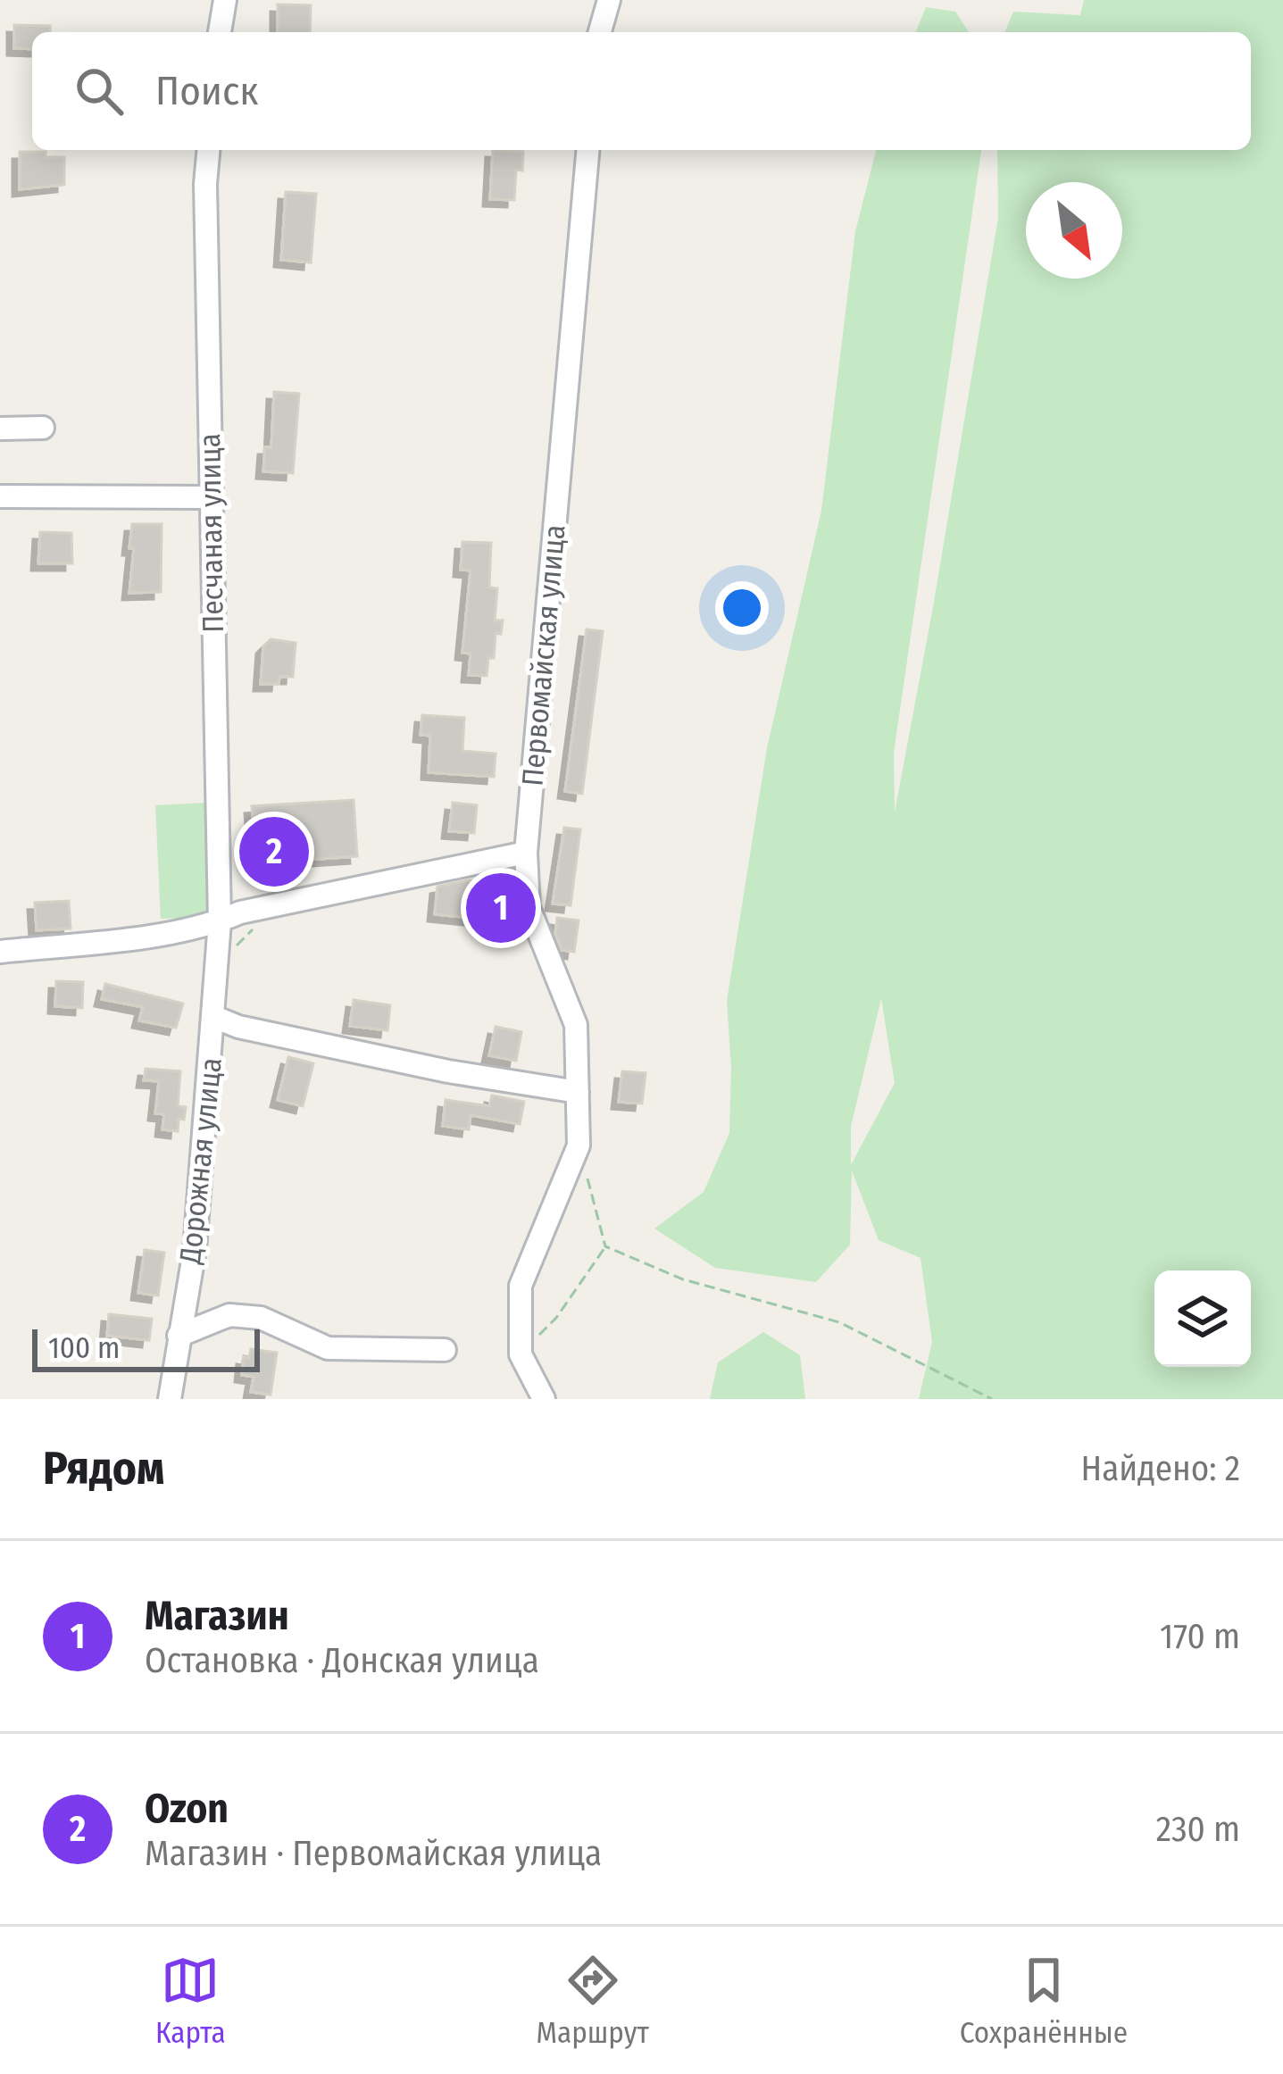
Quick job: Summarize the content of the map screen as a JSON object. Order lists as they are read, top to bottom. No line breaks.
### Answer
{"streets":{"street":["Песчаная улица","Первомайская улица","Дорожная улица"]},"crossings":[["Песчаная улица","Дорожная улица"]],"scale_bar":"100 m","north":"bottom right","page":{"search":"Поиск","pins":["2","1"],"scale":"100 m","heading":["Рядом","Найдено: 2"],"list":[{"mark":"1","name":"Магазин","note":"Остановка · Донская улица","value":"170 m"},{"mark":"2","name":"Ozon","note":"Магазин · Первомайская улица","value":"230 m"}],"nav":["Карта","Маршрут","Сохранённые"]}}
